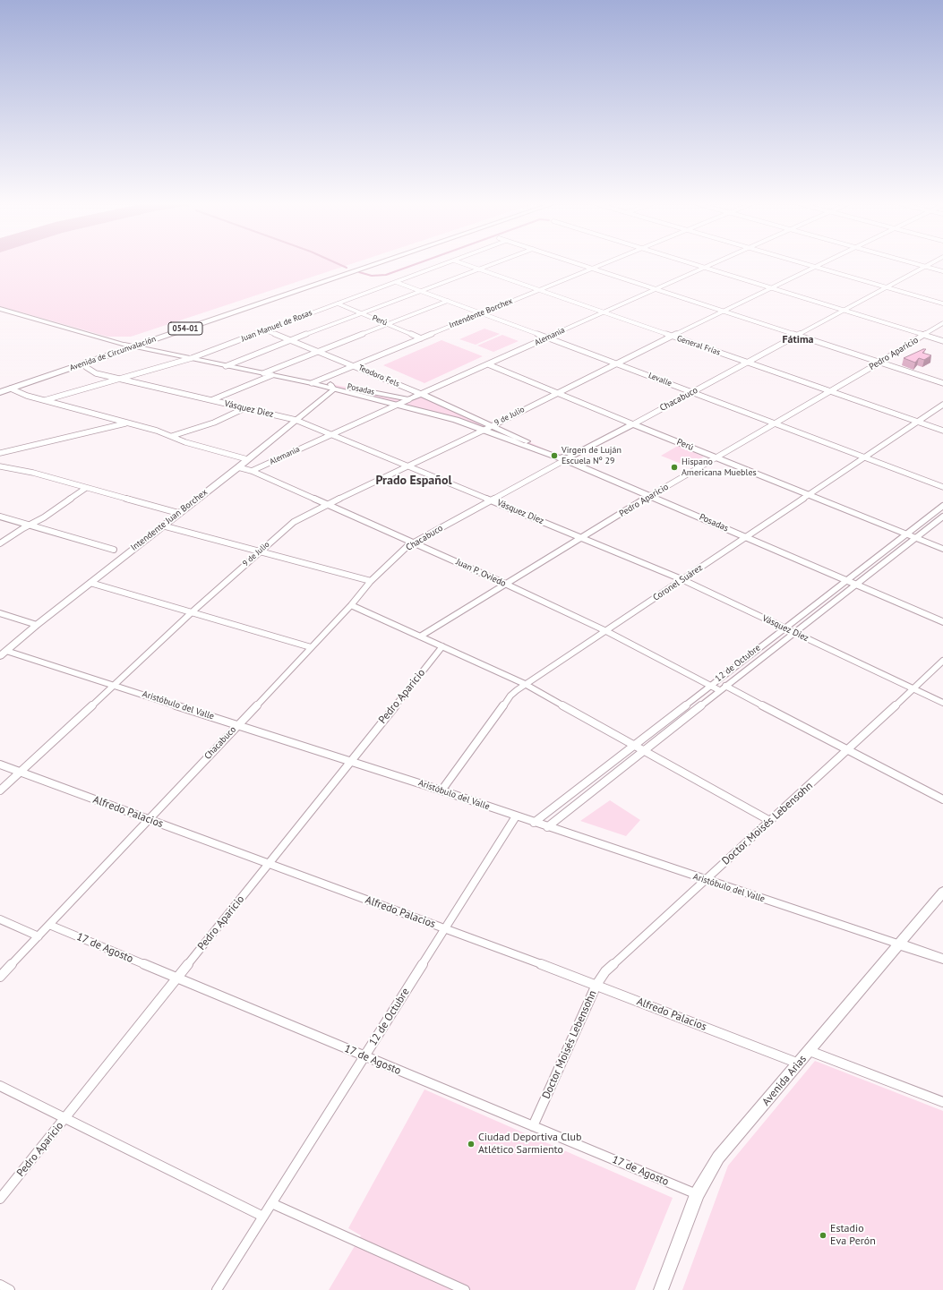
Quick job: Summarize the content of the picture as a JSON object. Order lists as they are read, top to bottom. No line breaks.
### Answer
{"streets":{"highway":["054-01","Avenida de Circunvalación"],"main road":["Perú","Alemania","Teodoro Fels","Posadas","Chacabuco","Avenida Arias"],"street":["Intendente Borchex","Juan Manuel de Rosas","General Frías","Pedro Aparicio","Levalle","Vásquez Diez","9 de Julio","Intendente Juan Borchex","Juan P. Oviedo","Coronel Suárez","12 de Octubre","Aristóbulo del Valle","Alfredo Palacios","Doctor Moisés Lebensohn","17 de Agosto"]},"crossings":[["Intendente Borchex","Perú"],["Intendente Borchex","General Frías"],["Intendente Borchex","Teodoro Fels"],["Intendente Borchex","Levalle"],["Perú","Juan Manuel de Rosas"],["Perú","Alemania"],["Perú","Pedro Aparicio"],["Perú","Chacabuco"],["Perú","9 de Julio"],["Perú","Coronel Suárez"],["Perú","12 de Octubre"],["Juan Manuel de Rosas","Teodoro Fels"],["Juan Manuel de Rosas","Levalle"],["Juan Manuel de Rosas","Vásquez Diez"],["Alemania","General Frías"],["Alemania","Teodoro Fels"],["Alemania","Levalle"],["Alemania","Posadas"],["Alemania","Vásquez Diez"],["Alemania","Juan P. Oviedo"],["General Frías","Pedro Aparicio"],["General Frías","Chacabuco"],["General Frías","9 de Julio"],["General Frías","Coronel Suárez"],["Avenida de Circunvalación","Vásquez Diez"],["Pedro Aparicio","Levalle"],["Pedro Aparicio","Posadas"],["Pedro Aparicio","Vásquez Diez"],["Pedro Aparicio","Juan P. Oviedo"],["Pedro Aparicio","Aristóbulo del Valle"],["Pedro Aparicio","Alfredo Palacios"],["Pedro Aparicio","17 de Agosto"],["Teodoro Fels","Posadas"],["Teodoro Fels","9 de Julio"],["Levalle","Chacabuco"],["Levalle","9 de Julio"],["Levalle","Coronel Suárez"],["Posadas","Chacabuco"],["Posadas","9 de Julio"],["Posadas","Intendente Juan Borchex"],["Posadas","Coronel Suárez"],["Posadas","12 de Octubre"],["Chacabuco","Vásquez Diez"],["Chacabuco","Juan P. Oviedo"],["Chacabuco","Aristóbulo del Valle"],["Chacabuco","Alfredo Palacios"],["Chacabuco","17 de Agosto"],["Vásquez Diez","9 de Julio"],["Vásquez Diez","Intendente Juan Borchex"],["Vásquez Diez","Coronel Suárez"],["Vásquez Diez","12 de Octubre"],["Vásquez Diez","Doctor Moisés Lebensohn"],["9 de Julio","Juan P. Oviedo"],["9 de Julio","Aristóbulo del Valle"],["9 de Julio","Alfredo Palacios"],["Intendente Juan Borchex","Juan P. Oviedo"],["Intendente Juan Borchex","Aristóbulo del Valle"],["Juan P. Oviedo","Coronel Suárez"],["Juan P. Oviedo","12 de Octubre"],["Juan P. Oviedo","Doctor Moisés Lebensohn"],["Coronel Suárez","Aristóbulo del Valle"],["12 de Octubre","Aristóbulo del Valle"],["12 de Octubre","Alfredo Palacios"],["12 de Octubre","17 de Agosto"],["Aristóbulo del Valle","Doctor Moisés Lebensohn"],["Aristóbulo del Valle","Avenida Arias"],["Alfredo Palacios","Doctor Moisés Lebensohn"],["Alfredo Palacios","Avenida Arias"],["Doctor Moisés Lebensohn","17 de Agosto"],["17 de Agosto","Avenida Arias"]],"districts":["Fátima","Prado Español"],"places":["Virgen de Luján Escuela Nº 29","Hispano Americana Muebles","Ciudad Deportiva Club Atlético Sarmiento","Estadio Eva Perón"]}
